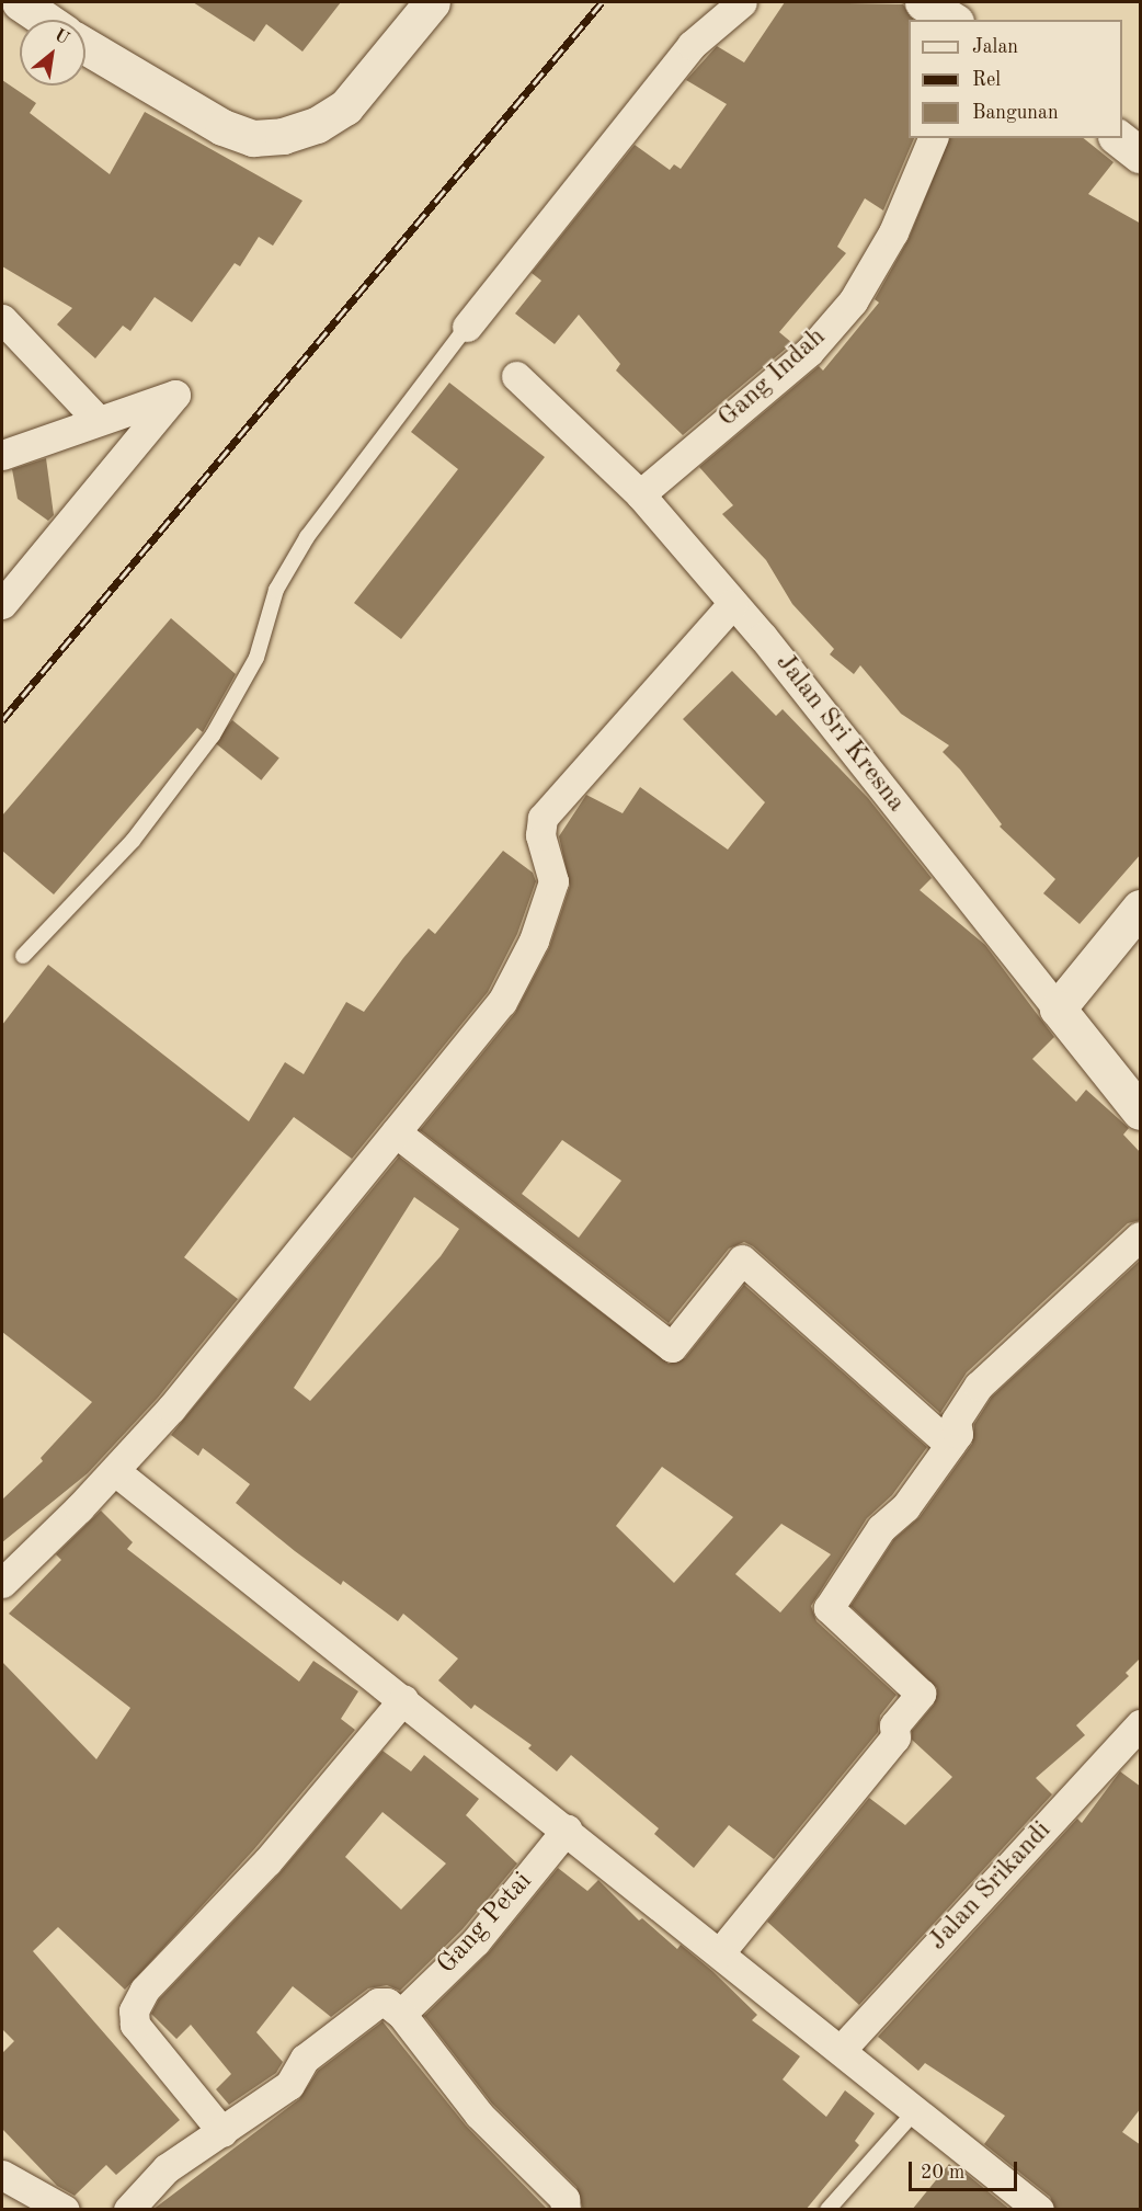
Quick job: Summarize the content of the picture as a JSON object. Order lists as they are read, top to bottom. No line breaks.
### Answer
{"streets":{"main road":["Jalan Sri Kresna"],"street":["Gang Indah","Jalan Srikandi","Gang Petai"]},"crossings":[["Gang Indah","Jalan Sri Kresna"]],"legend":["Jalan","Rel","Bangunan"],"scale_bar":"20 m","north":"top right"}
